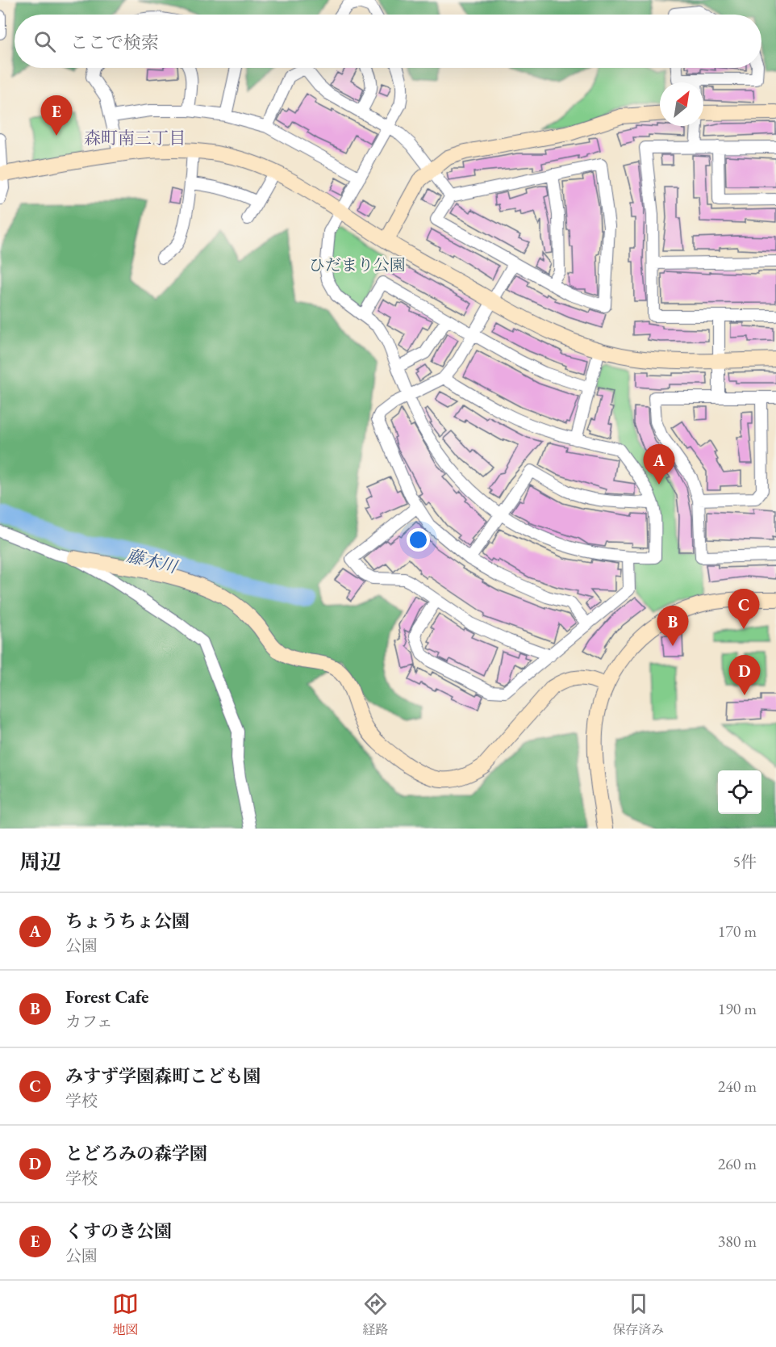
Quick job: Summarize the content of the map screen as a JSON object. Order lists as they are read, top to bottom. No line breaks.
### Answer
{"districts":["森町南三丁目"],"water":["藤木川"],"parks":["ひだまり公園"],"north":"top right","page":{"search":"ここで検索","pins":["E","A","C","B","D"],"heading":["周辺","5件"],"list":[{"mark":"A","name":"ちょうちょ公園","note":"公園","value":"170 m"},{"mark":"B","name":"Forest Cafe","note":"カフェ","value":"190 m"},{"mark":"C","name":"みすず学園森町こども園","note":"学校","value":"240 m"},{"mark":"D","name":"とどろみの森学園","note":"学校","value":"260 m"},{"mark":"E","name":"くすのき公園","note":"公園","value":"380 m"}],"nav":["地図","経路","保存済み"]}}
